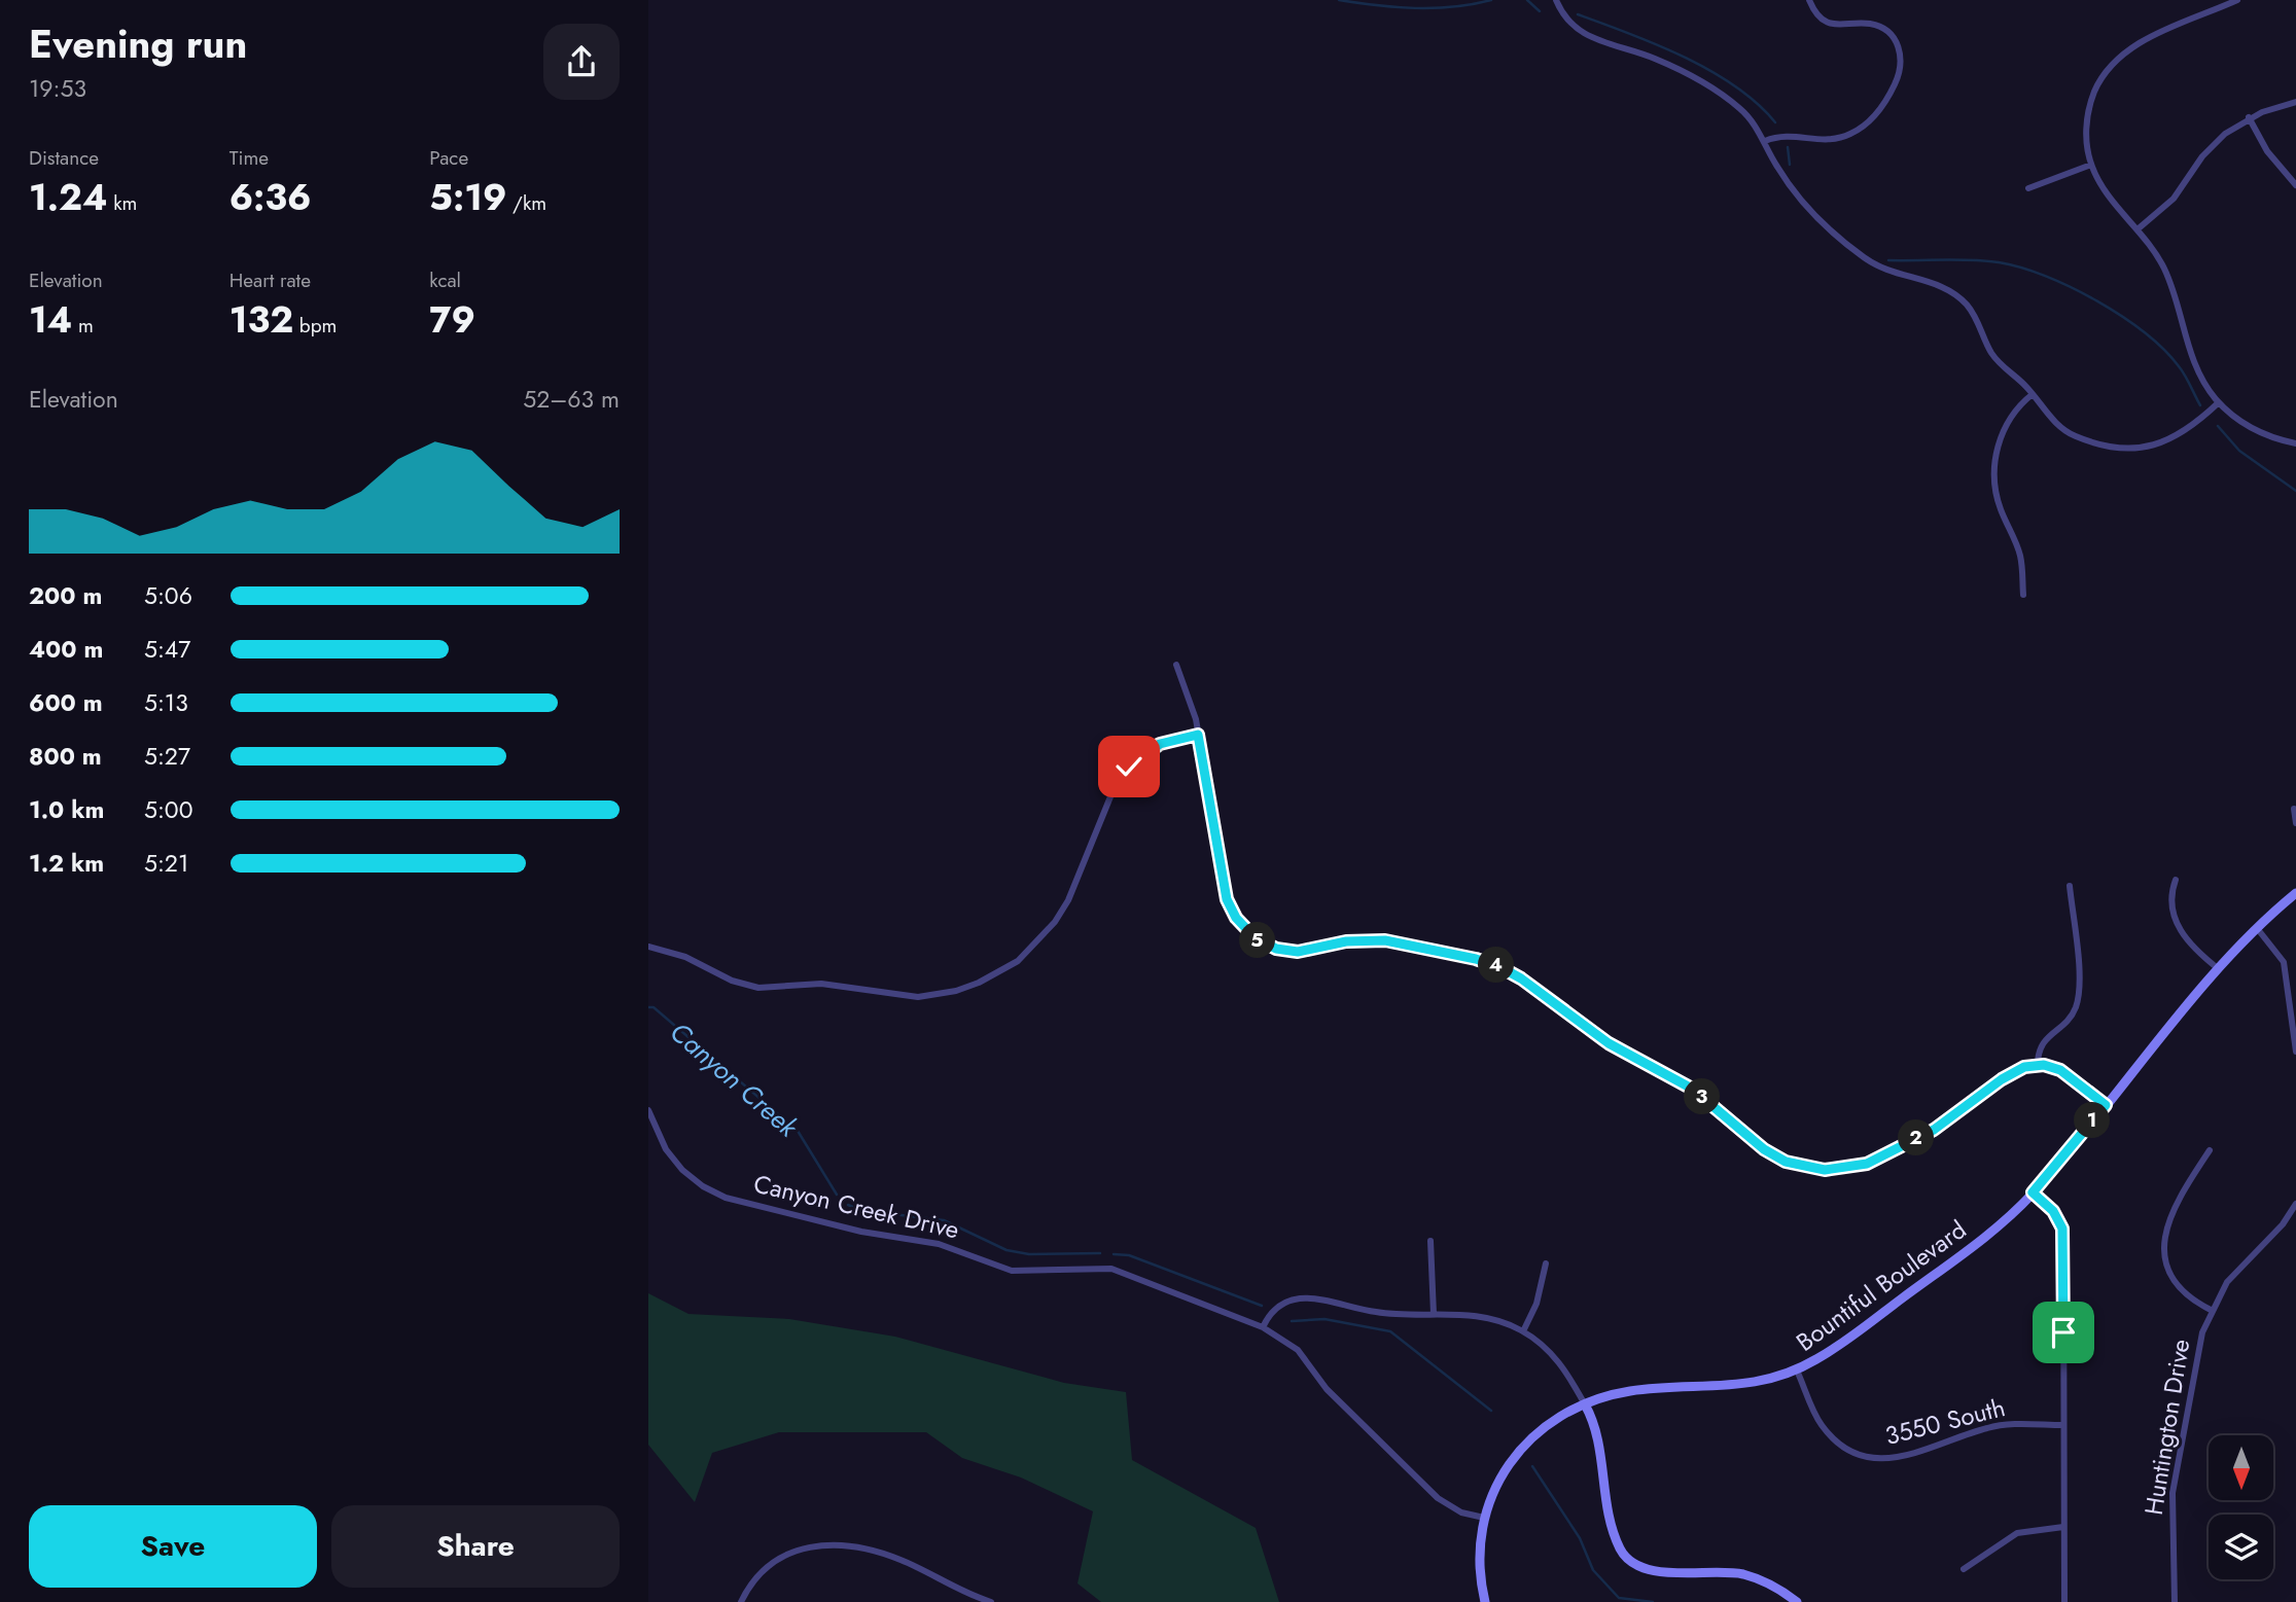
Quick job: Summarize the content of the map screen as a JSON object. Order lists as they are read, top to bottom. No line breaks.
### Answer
{"streets":{"main road":["Bountiful Boulevard"],"street":["Canyon Creek Drive","3550 South","Huntington Drive"]},"crossings":[["Canyon Creek Drive","Bountiful Boulevard"],["Bountiful Boulevard","3550 South"]],"water":["Canyon Creek"],"north":"bottom","page":{"heading":["Evening run","19:53"],"stats":[["Distance","1.24 km"],["Time","6:36"],["Pace","5:19 /km"],["Elevation","14 m"],["Heart rate","132 bpm"],["kcal","79"]],"chart":["Elevation","52–63 m"],"list":[{"name":"200 m","note":"5:06"},{"name":"400 m","note":"5:47"},{"name":"600 m","note":"5:13"},{"name":"800 m","note":"5:27"},{"name":"1.0 km","note":"5:00"},{"name":"1.2 km","note":"5:21"}],"pins":["5","4","3","1","2"],"buttons":["Save","Share"]}}
